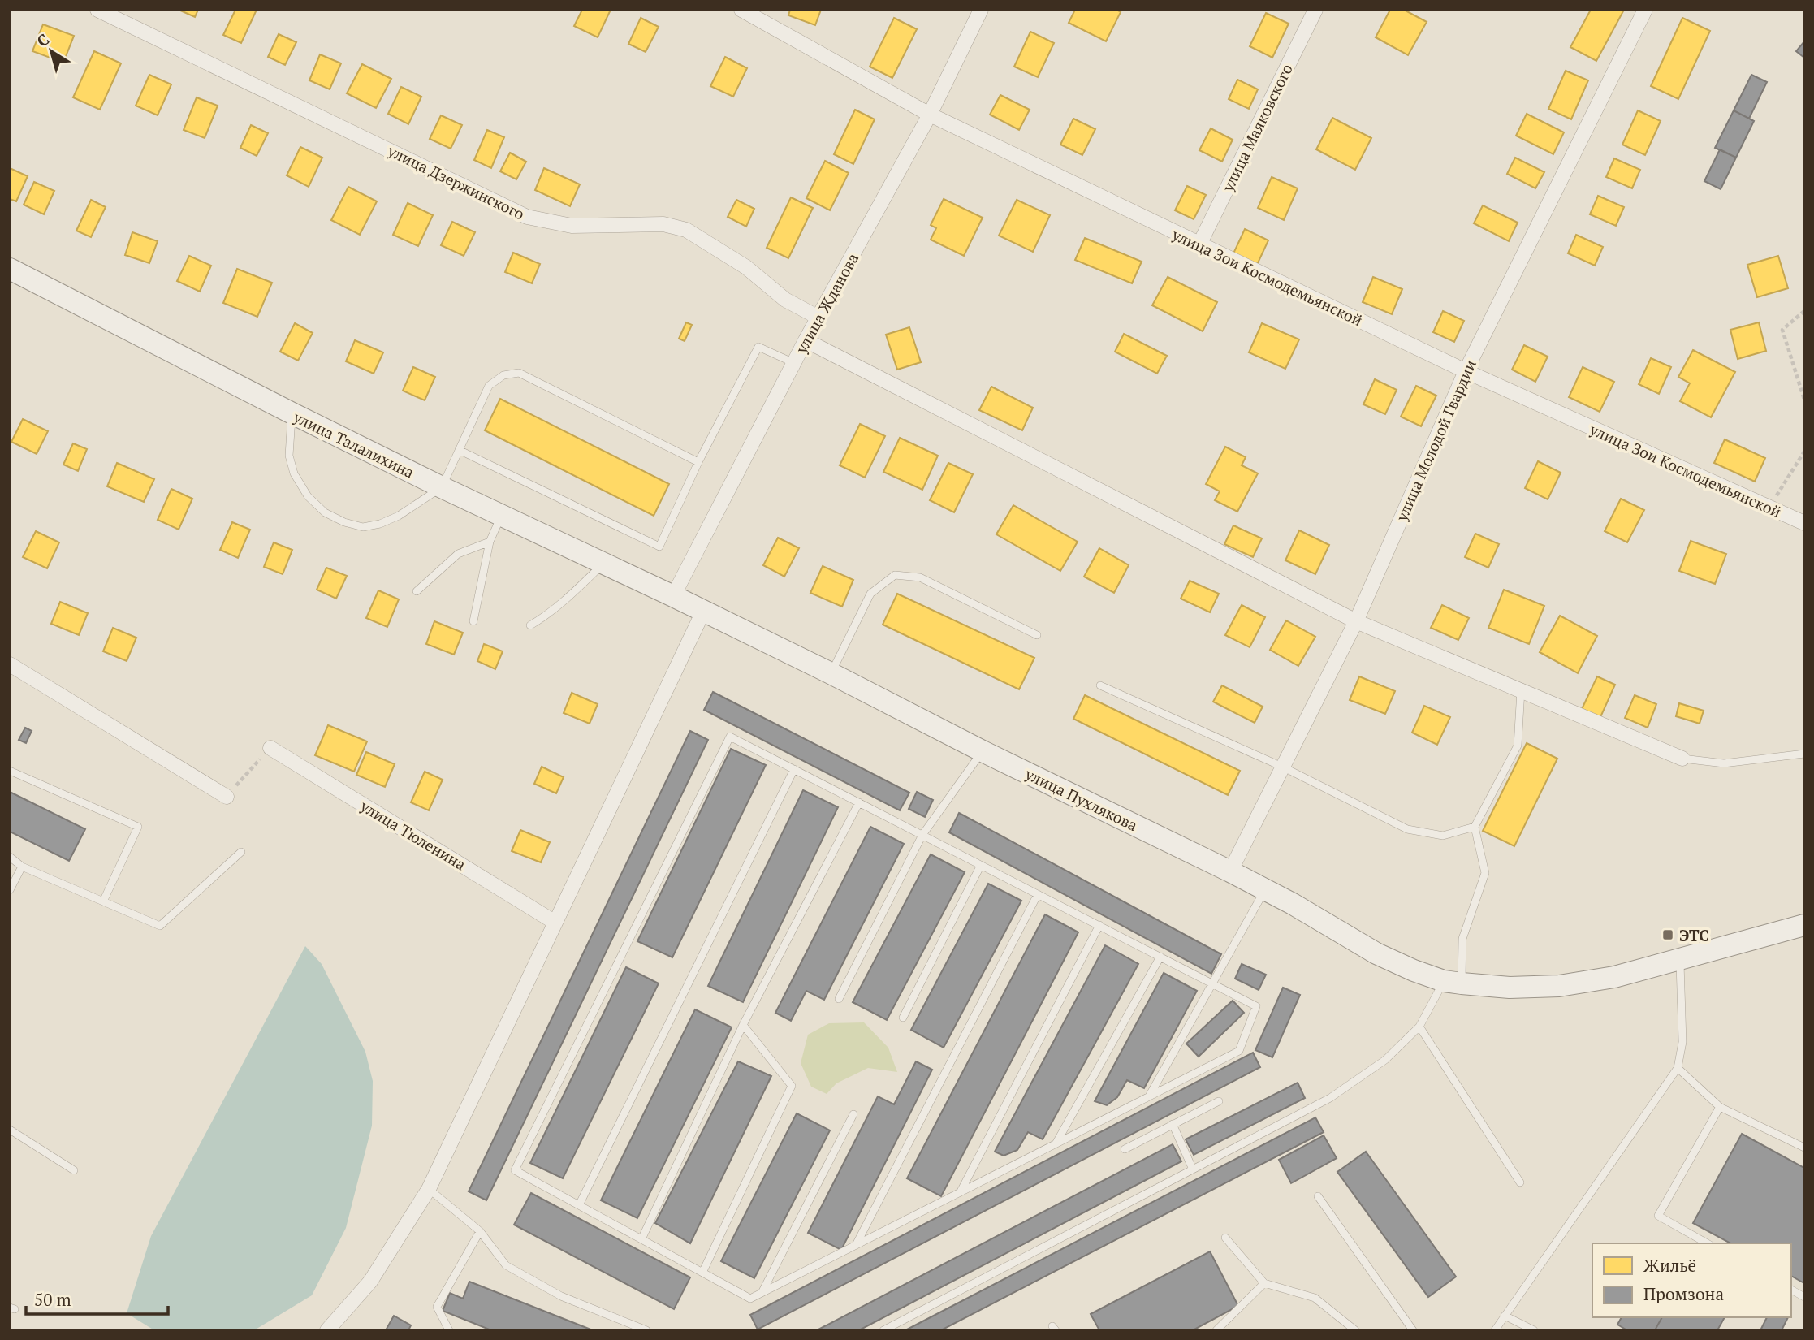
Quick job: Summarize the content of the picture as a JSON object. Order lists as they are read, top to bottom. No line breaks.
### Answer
{"streets":{"street":["улица Маяковского","улица Дзержинского","улица Зои Космодемьянской","улица Жданова","улица Молодой Гвардии","улица Талалихина","улица Пухлякова","улица Тюленина"]},"crossings":[["улица Маяковского","улица Зои Космодемьянской"],["улица Дзержинского","улица Жданова"],["улица Зои Космодемьянской","улица Жданова"],["улица Зои Космодемьянской","улица Молодой Гвардии"],["улица Жданова","улица Талалихина"],["улица Молодой Гвардии","улица Пухлякова"],["улица Талалихина","улица Пухлякова"]],"places":{"transit":["ЭТС"]},"legend":["Жильё","Промзона"],"scale_bar":"50 m","north":"top left"}
